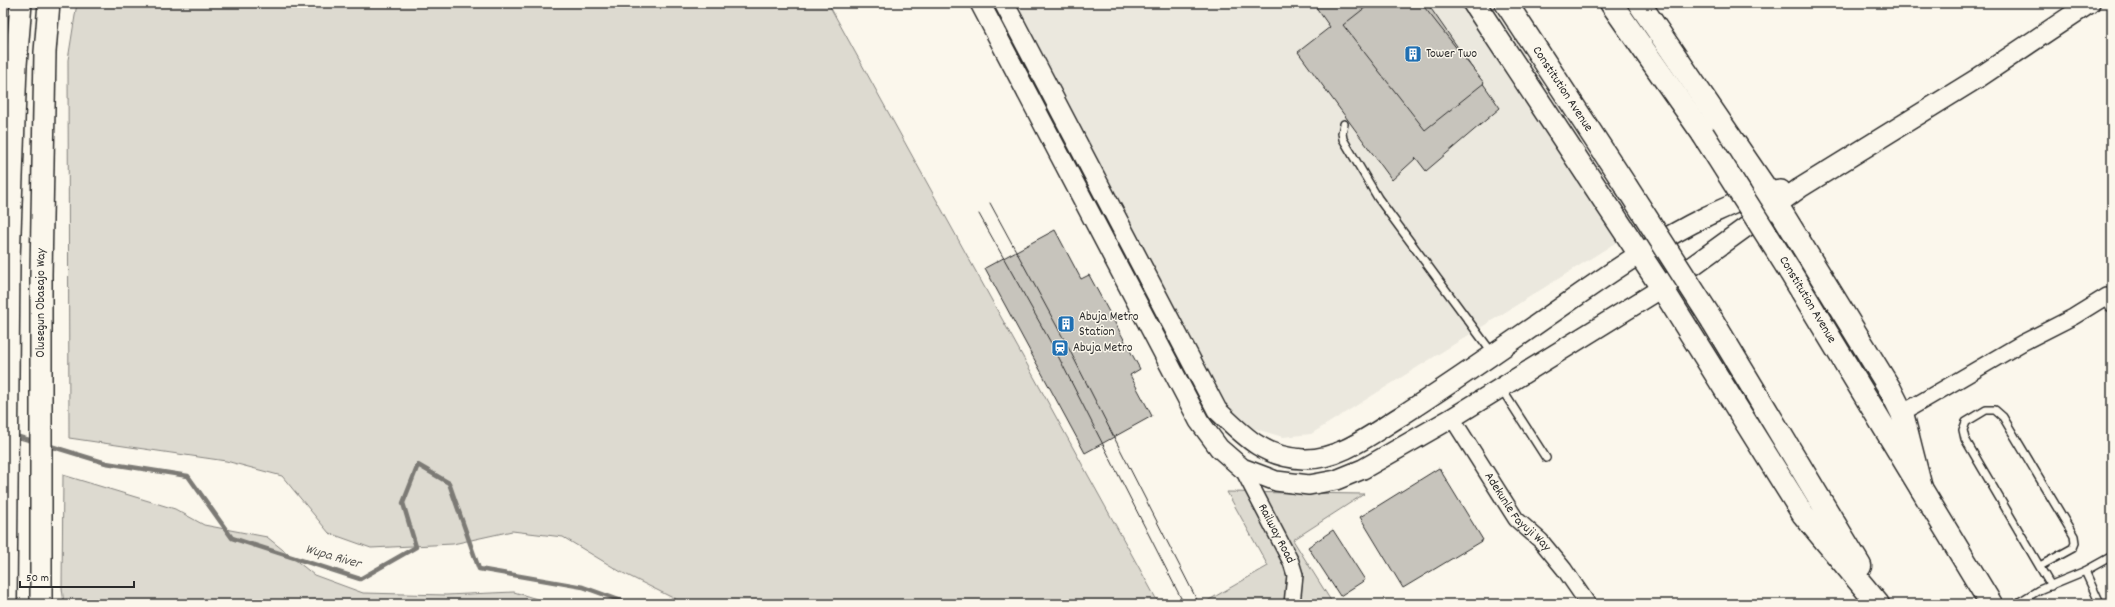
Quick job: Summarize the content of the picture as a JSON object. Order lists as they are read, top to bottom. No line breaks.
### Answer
{"streets":{"main road":["Constitution Avenue","Olusegun Obasajo Way"],"street":["Adekunle Fayuji Way","Railway Road"]},"water":["Wupa River"],"places":{"building":["Tower Two","Abuja Metro Station"],"station":["Abuja Metro"]},"scale_bar":"50 m"}
